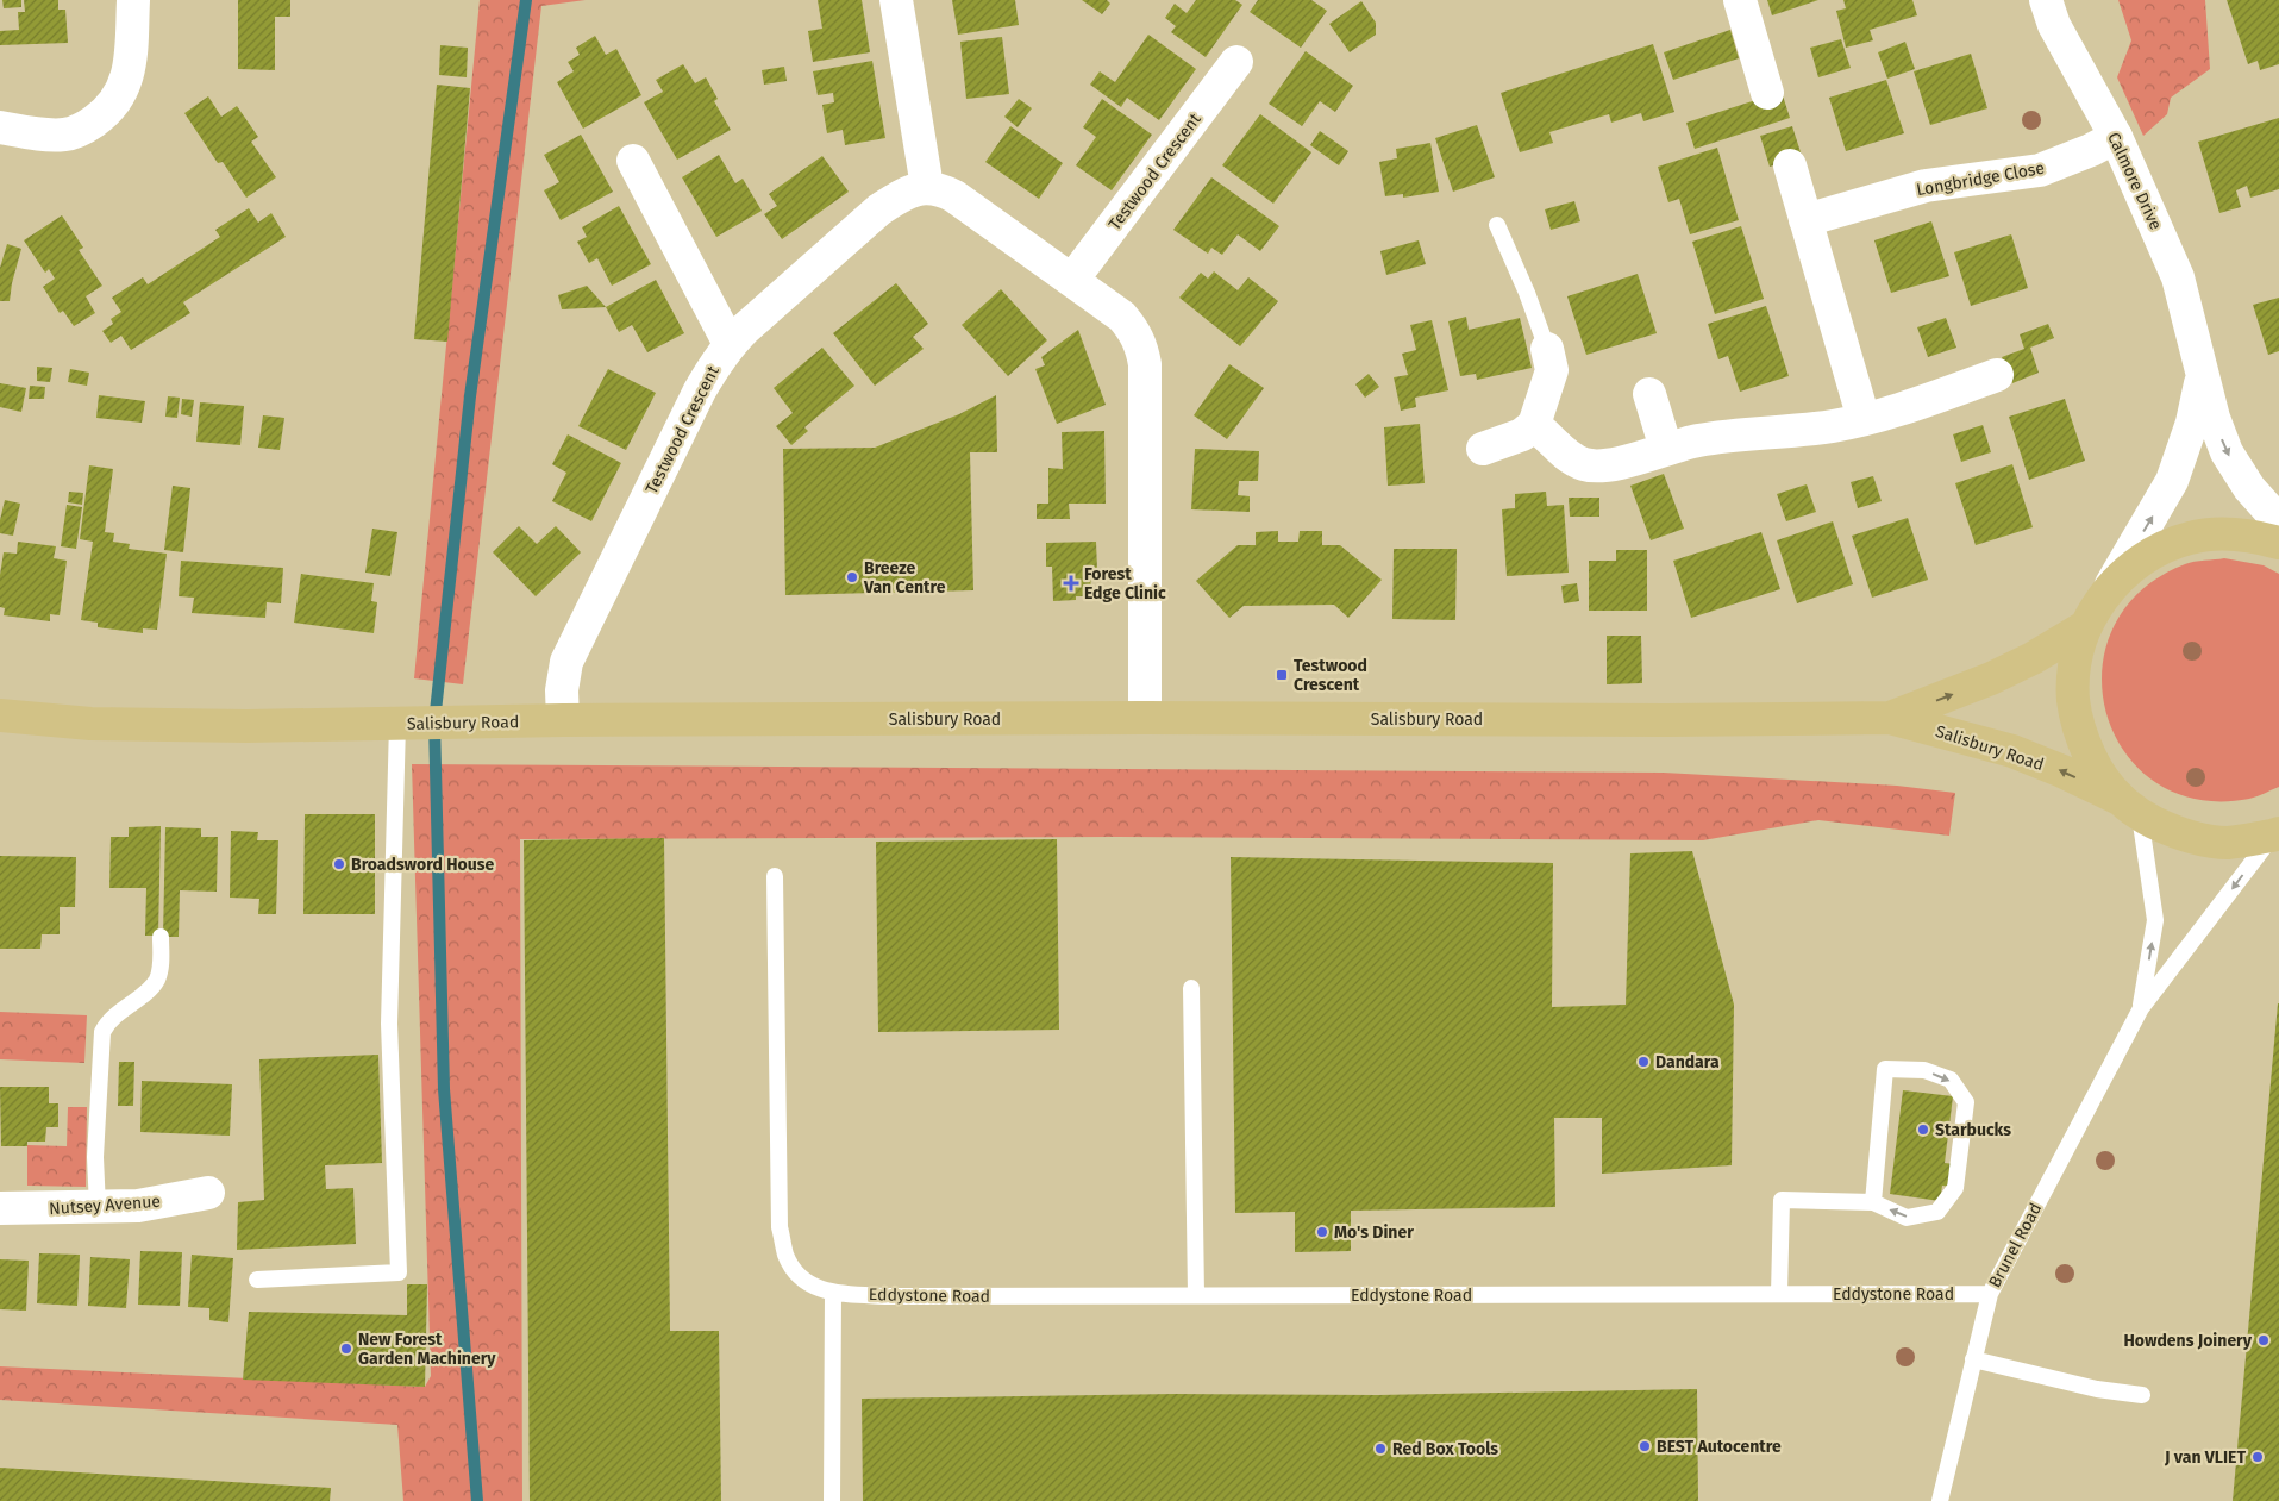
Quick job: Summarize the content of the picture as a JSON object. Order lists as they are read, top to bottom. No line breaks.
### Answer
{"streets":{"main road":["Salisbury Road"],"street":["Testwood Crescent","Longbridge Close","Calmore Drive","Nutsey Avenue"],"lane":["Brunel Road","Eddystone Road"]},"crossings":[["Testwood Crescent","Salisbury Road"],["Longbridge Close","Calmore Drive"],["Salisbury Road","Brunel Road"],["Brunel Road","Eddystone Road"]],"places":{"other":["Breeze Van Centre","Broadsword House","Dandara","Starbucks","Mo's Diner","Howdens Joinery","New Forest Garden Machinery","BEST Autocentre","Red Box Tools","J van VLIET"],"health":["Forest Edge Clinic"],"transit":["Testwood Crescent"]}}
